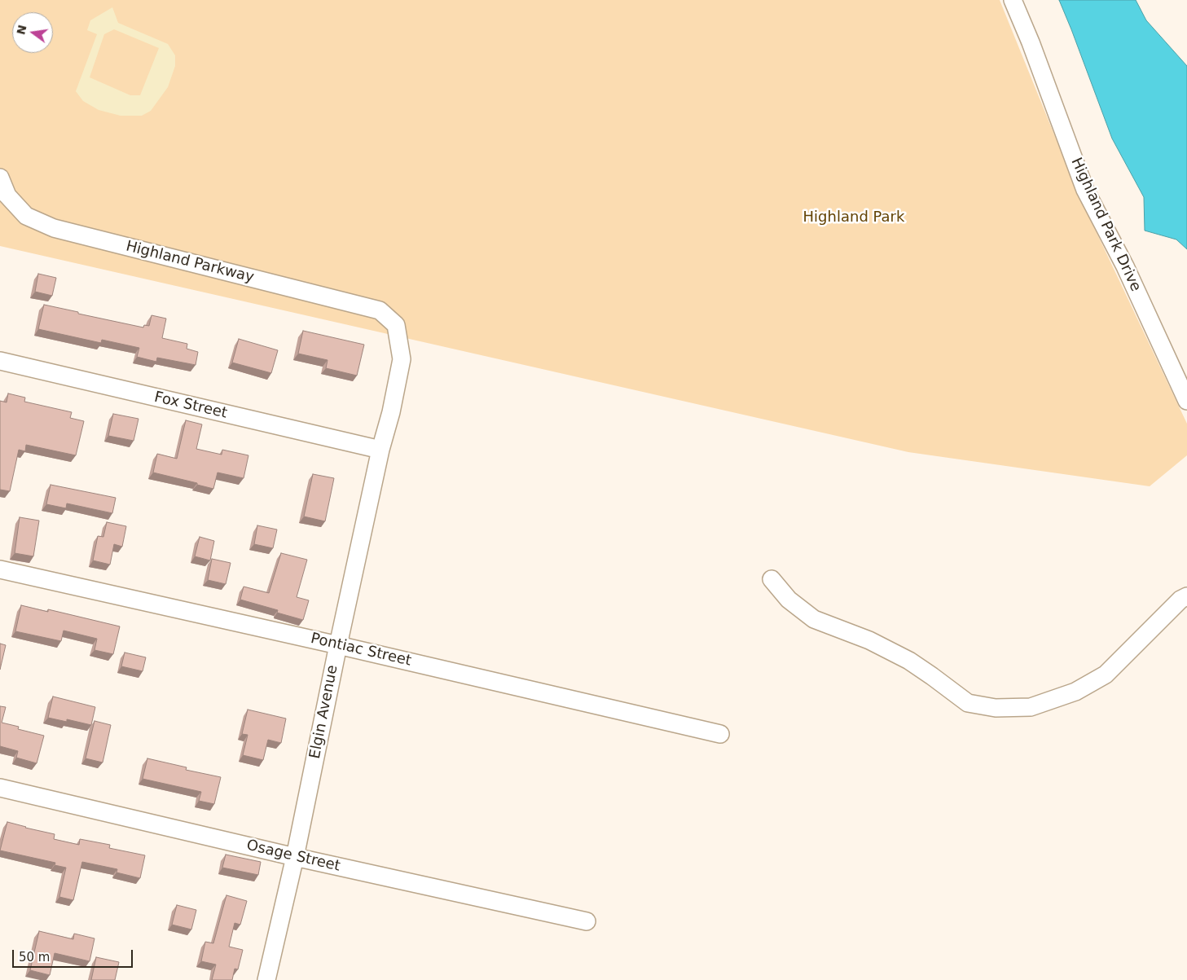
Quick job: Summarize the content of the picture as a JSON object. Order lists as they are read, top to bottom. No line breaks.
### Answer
{"streets":{"street":["Highland Park Drive","Highland Parkway","Fox Street","Pontiac Street","Elgin Avenue","Osage Street"]},"crossings":[["Highland Parkway","Elgin Avenue"],["Fox Street","Elgin Avenue"],["Pontiac Street","Elgin Avenue"],["Elgin Avenue","Osage Street"]],"parks":["Highland Park"],"scale_bar":"50 m","north":"left"}
